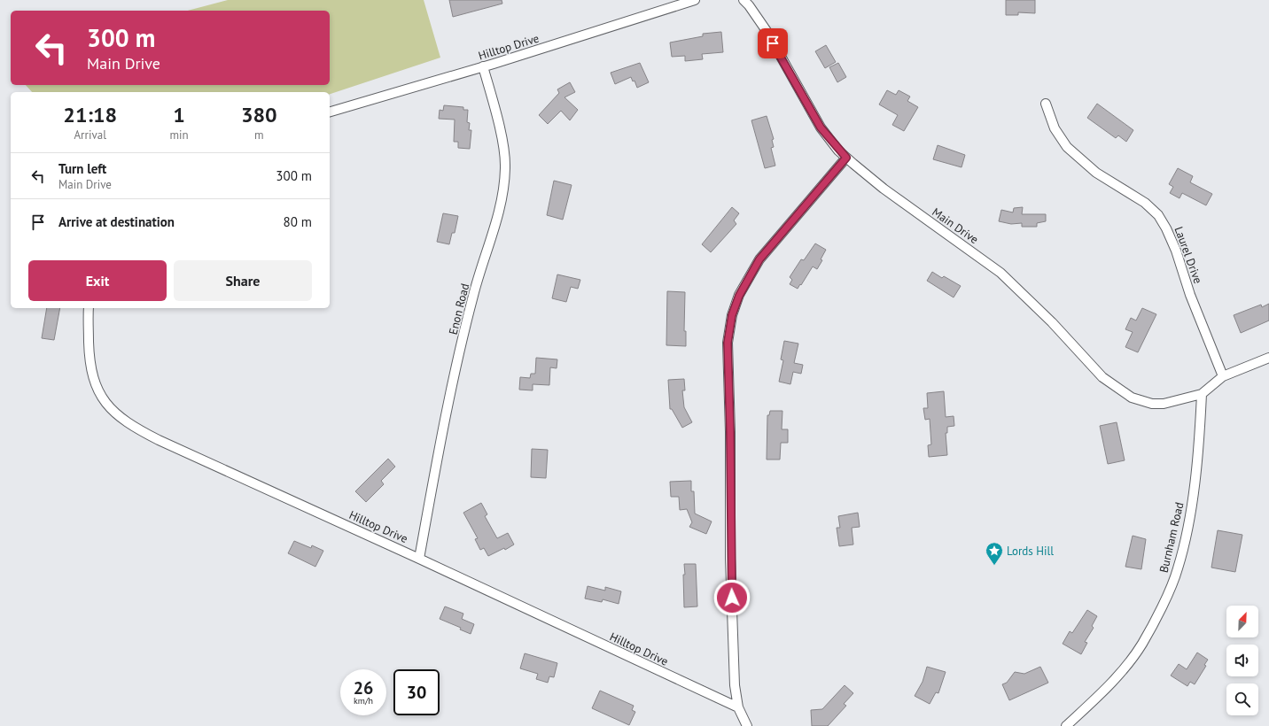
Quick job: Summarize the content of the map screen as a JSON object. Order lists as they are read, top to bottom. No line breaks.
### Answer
{"streets":{"street":["Hilltop Drive","Main Drive","Laurel Drive","Enon Road","Burnham Road"]},"crossings":[["Hilltop Drive","Enon Road"],["Main Drive","Burnham Road"]],"places":{"place":["Lords Hill"]},"north":"top right","page":{"turn":["300 m","Main Drive"],"eta":["21:18","Arrival","1","min","380","m"],"list":[{"name":"Turn left","note":"Main Drive","value":"300 m"},{"name":"Arrive at destination","value":"80 m"}],"buttons":["Exit","Share"],"speed":"26 km/h","limit":"30"}}
